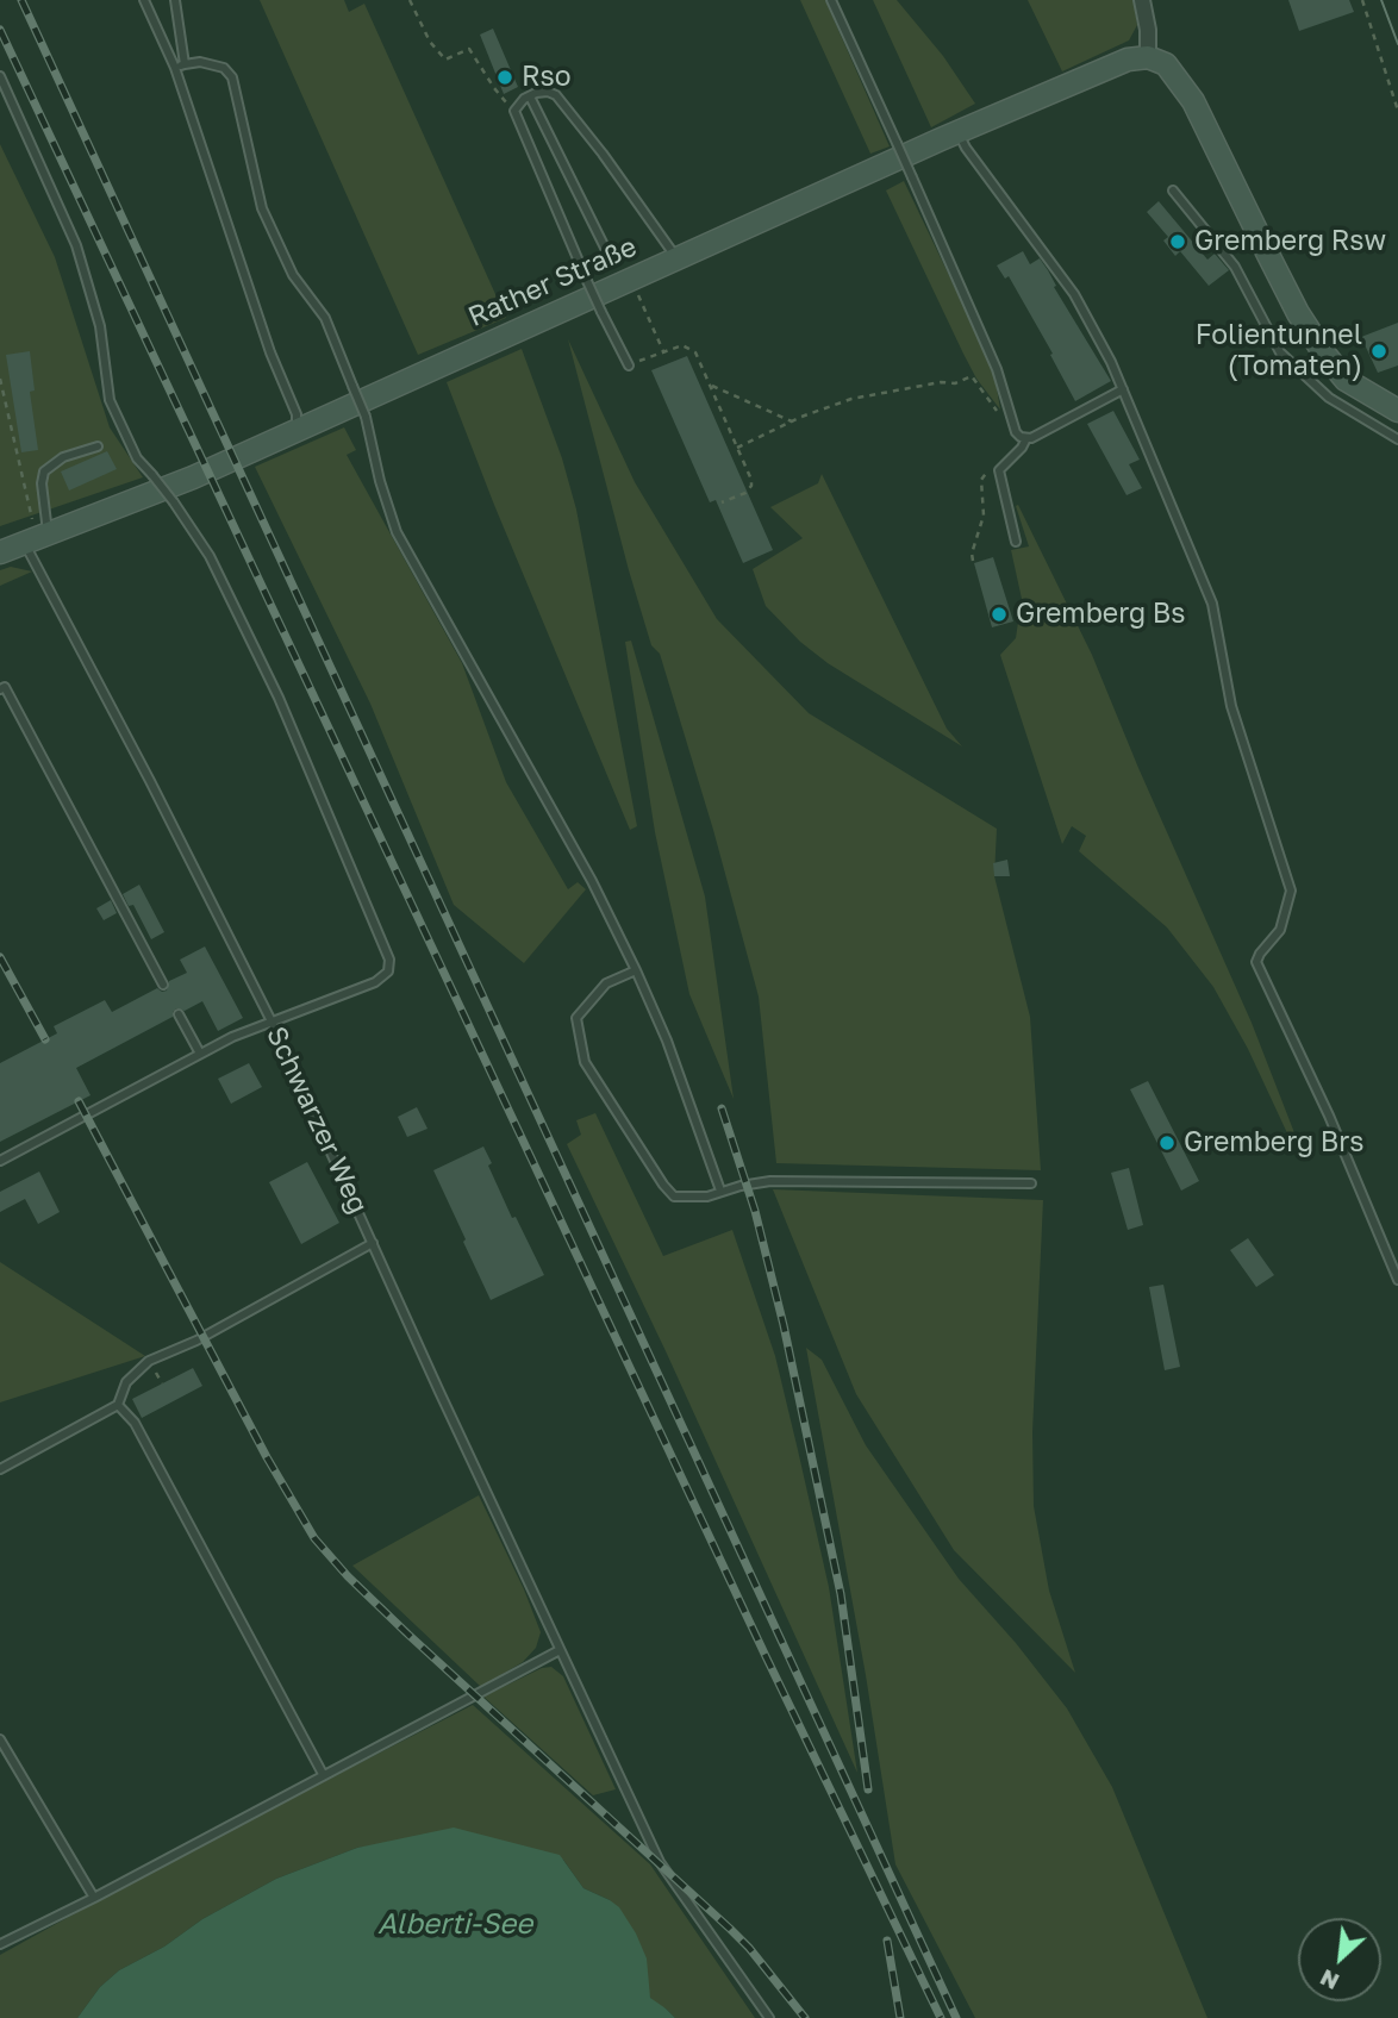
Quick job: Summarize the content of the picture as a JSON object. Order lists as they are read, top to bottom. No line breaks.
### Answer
{"streets":{"street":["Rather Straße"],"lane":["Schwarzer Weg"]},"crossings":[["Rather Straße","Schwarzer Weg"]],"water":["Alberti-See"],"places":["Rso","Gremberg Rsw","Folientunnel (Tomaten)","Gremberg Bs","Gremberg Brs"],"north":"bottom left"}
